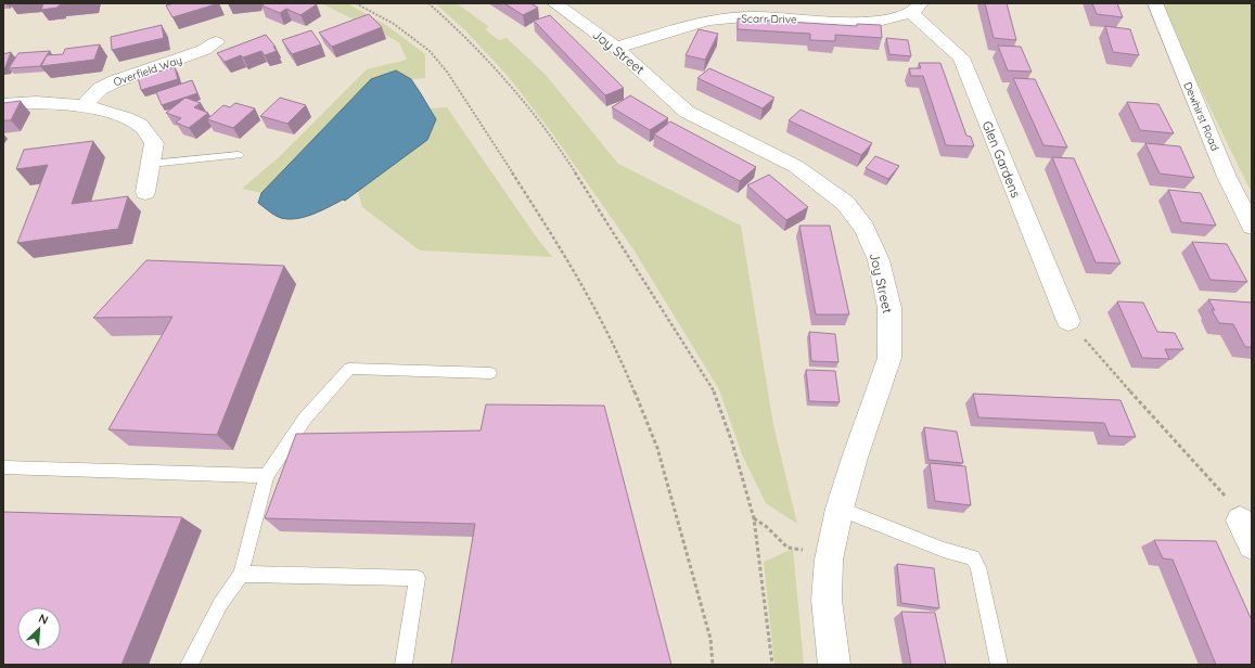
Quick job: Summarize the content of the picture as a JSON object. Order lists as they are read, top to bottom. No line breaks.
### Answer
{"streets":{"street":["Scarr Drive","Joy Street","Overfield Way","Dewhirst Road","Glen Gardens"]},"crossings":[["Scarr Drive","Joy Street"],["Scarr Drive","Glen Gardens"]],"north":"top right"}
